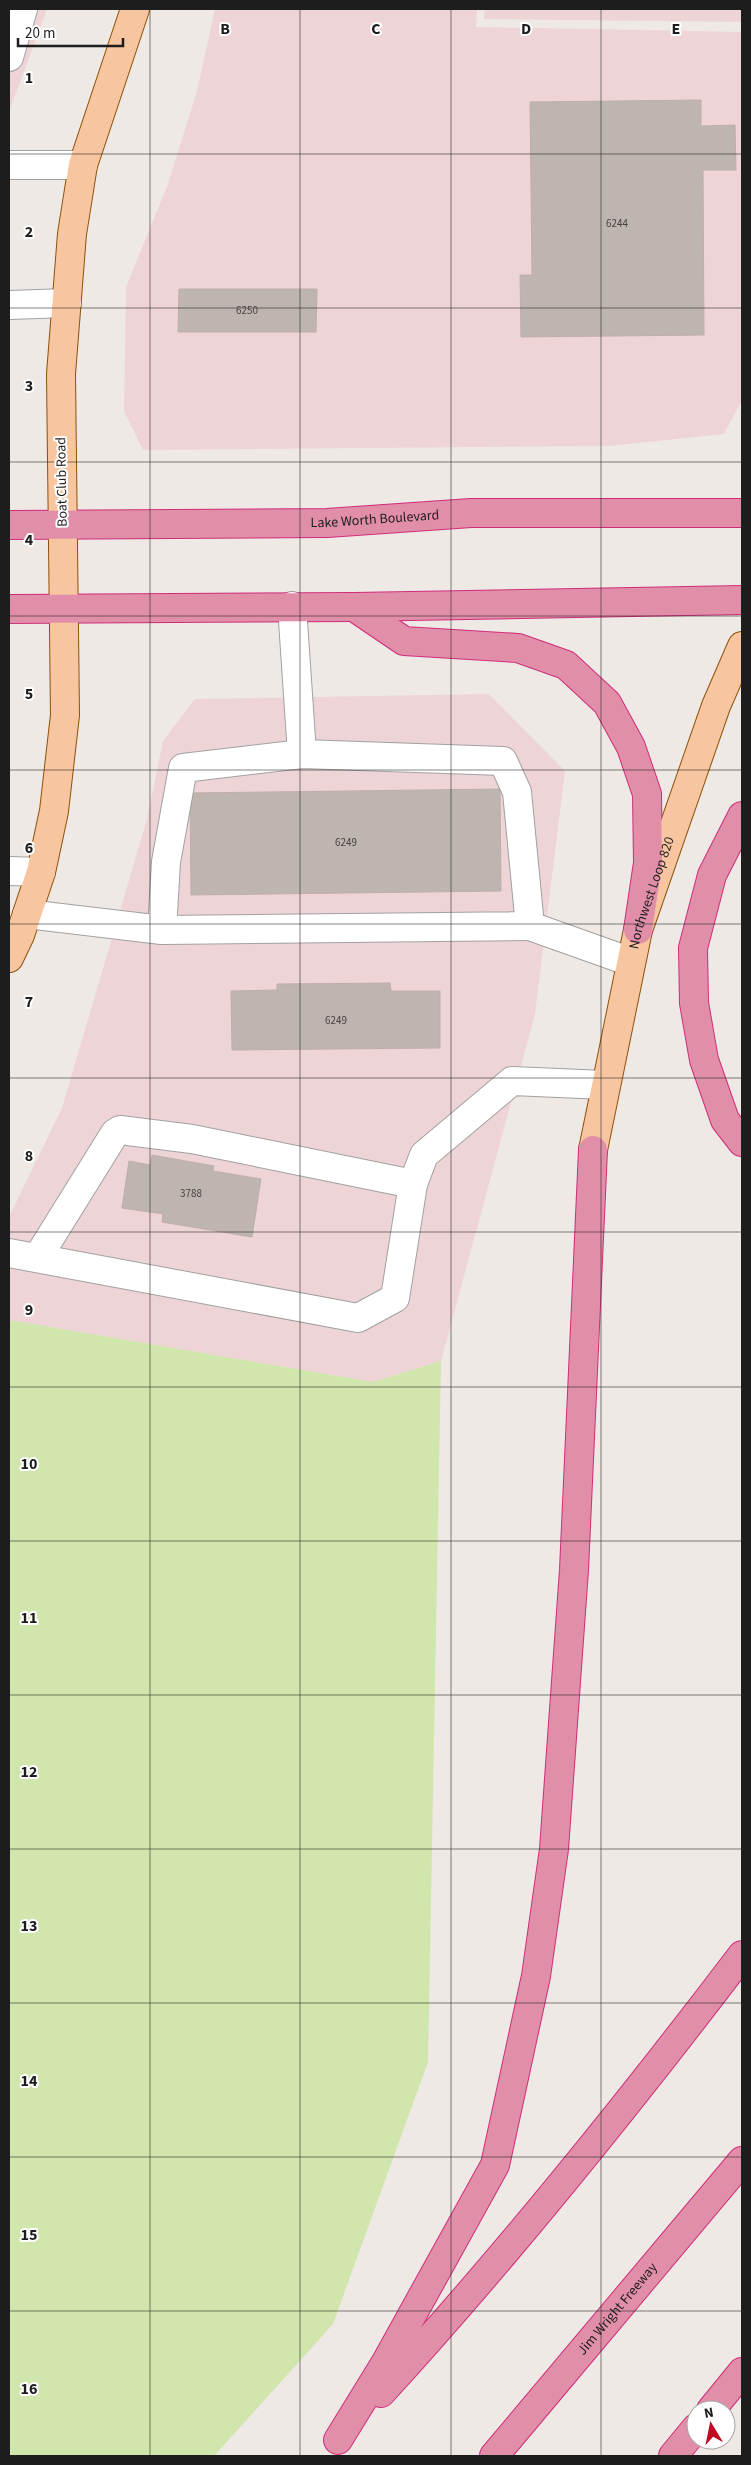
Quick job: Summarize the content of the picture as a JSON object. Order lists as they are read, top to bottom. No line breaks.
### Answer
{"streets":{"highway":["Lake Worth Boulevard","Jim Wright Freeway"],"main road":["Boat Club Road","Northwest Loop 820"]},"crossings":[["Boat Club Road","Lake Worth Boulevard"]],"house_numbers":["6244","6250","6249","6249","3788"],"scale_bar":"20 m","north":"top","grid":{"columns":["B","C","D","E"],"rows":["1","2","3","4","5","6","7","8","9","10","11","12","13","14","15","16"]}}
